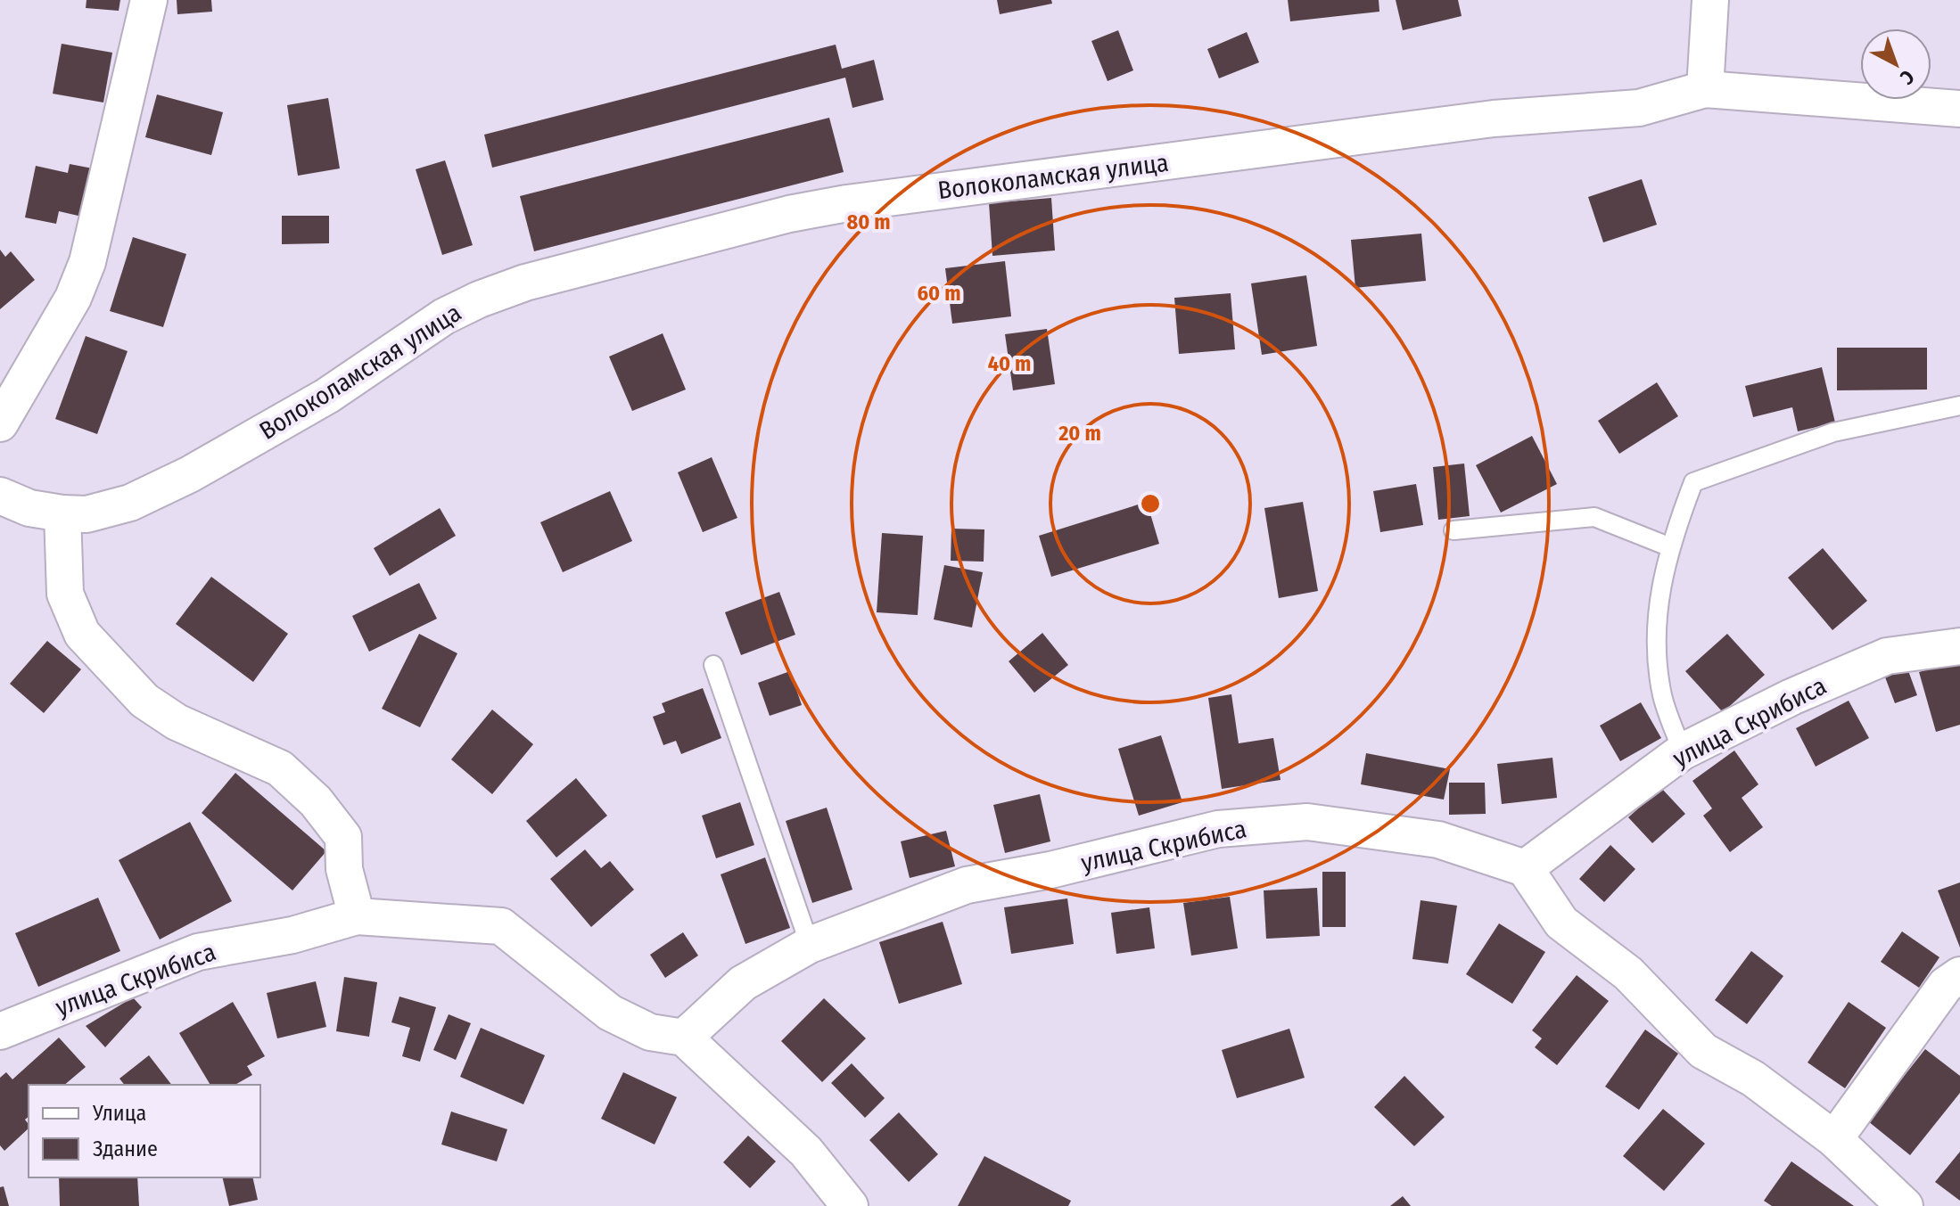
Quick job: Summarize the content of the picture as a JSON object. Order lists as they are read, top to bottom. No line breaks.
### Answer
{"streets":{"street":["Волоколамская улица","улица Скрибиса"]},"legend":["Улица","Здание"],"north":"bottom right","rings":["80 m","60 m","40 m","20 m"]}
